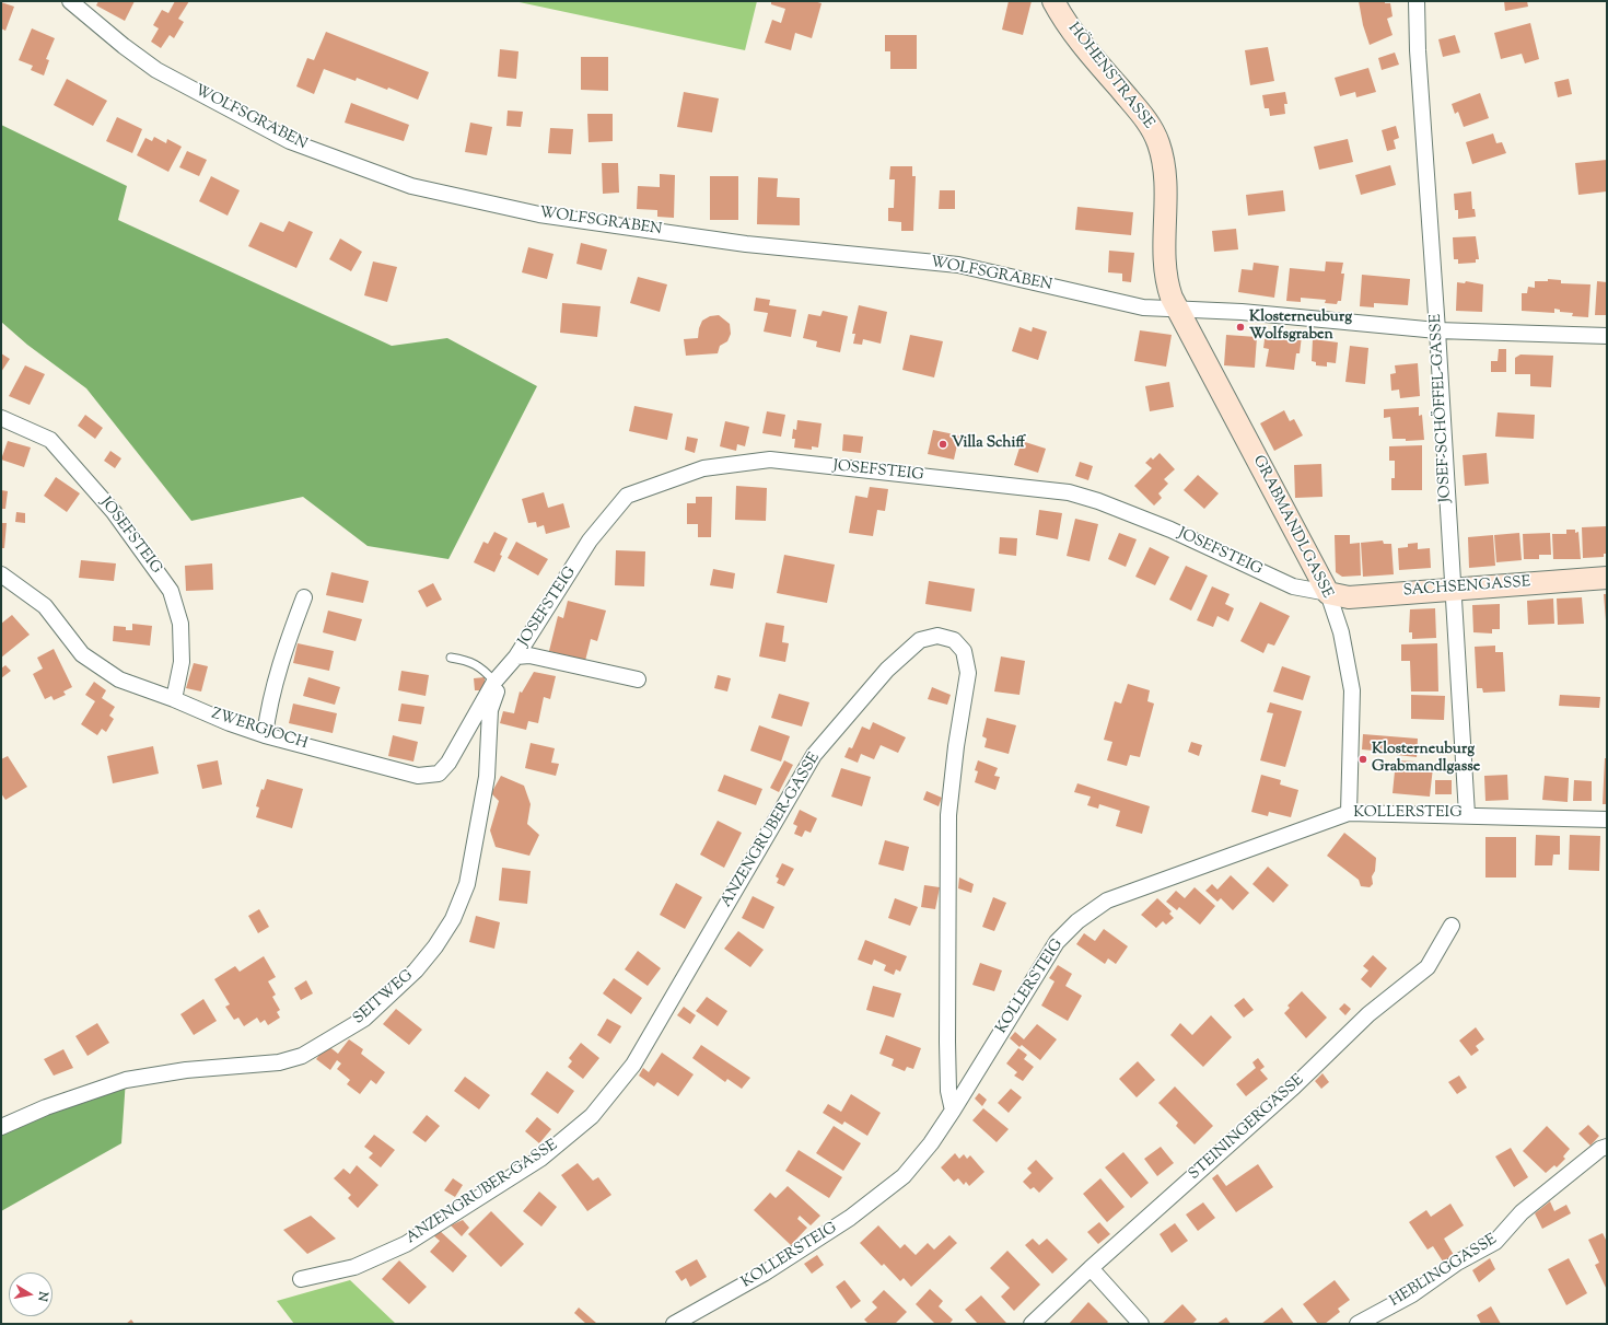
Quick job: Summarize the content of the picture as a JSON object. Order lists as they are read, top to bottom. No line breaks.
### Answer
{"streets":{"street":["HÖHENSTRASSE","WOLFSGRABEN","JOSEF-SCHÖFFEL-GASSE","JOSEFSTEIG","GRABMANDLGASSE","SACHSENGASSE","ZWERGJOCH","KOLLERSTEIG","ANZENGRUBER-GASSE","SEITWEG","STEININGERGASSE","HEBLINGGASSE"]},"crossings":[["HÖHENSTRASSE","WOLFSGRABEN"],["HÖHENSTRASSE","GRABMANDLGASSE"],["WOLFSGRABEN","JOSEF-SCHÖFFEL-GASSE"],["WOLFSGRABEN","GRABMANDLGASSE"],["JOSEF-SCHÖFFEL-GASSE","SACHSENGASSE"],["JOSEF-SCHÖFFEL-GASSE","KOLLERSTEIG"],["JOSEFSTEIG","GRABMANDLGASSE"],["JOSEFSTEIG","SACHSENGASSE"],["JOSEFSTEIG","ZWERGJOCH"],["JOSEFSTEIG","SEITWEG"],["GRABMANDLGASSE","SACHSENGASSE"],["GRABMANDLGASSE","KOLLERSTEIG"],["ZWERGJOCH","SEITWEG"],["KOLLERSTEIG","ANZENGRUBER-GASSE"]],"places":["Klosterneuburg Wolfsgraben","Villa Schiff","Klosterneuburg Grabmandlgasse"],"north":"right"}
